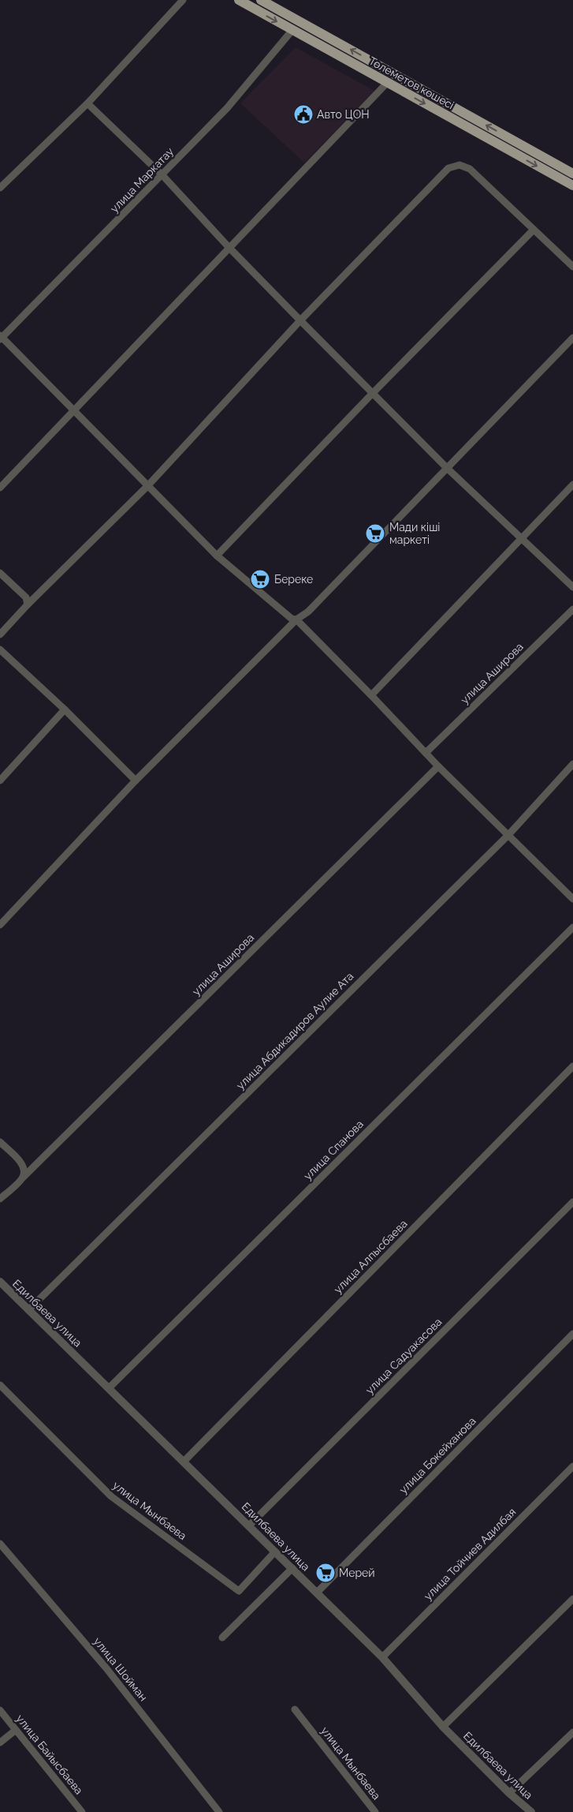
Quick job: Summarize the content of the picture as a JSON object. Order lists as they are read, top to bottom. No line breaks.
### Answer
{"streets":{"main road":["Төлеметов көшесі"],"street":["улица Маркатау","улица Аширова","улица Абдикадиров Аулие Ата","улица Спанова","улица Алпысбаева","Едилбаева улица","улица Садуакасова","улица Бокейханова","улица Мынбаева","улица Тойчиев Адилбая","улица Шойман","улица Байысбаева"]},"crossings":[["Төлеметов көшесі","улица Маркатау"],["улица Абдикадиров Аулие Ата","Едилбаева улица"],["улица Спанова","Едилбаева улица"],["улица Алпысбаева","Едилбаева улица"],["Едилбаева улица","улица Садуакасова"],["Едилбаева улица","улица Бокейханова"],["Едилбаева улица","улица Мынбаева"],["Едилбаева улица","улица Тойчиев Адилбая"]],"places":{"public building":["Авто ЦОН"],"supermarket":["Мади кіші маркеті","Береке","Мерей"]}}
